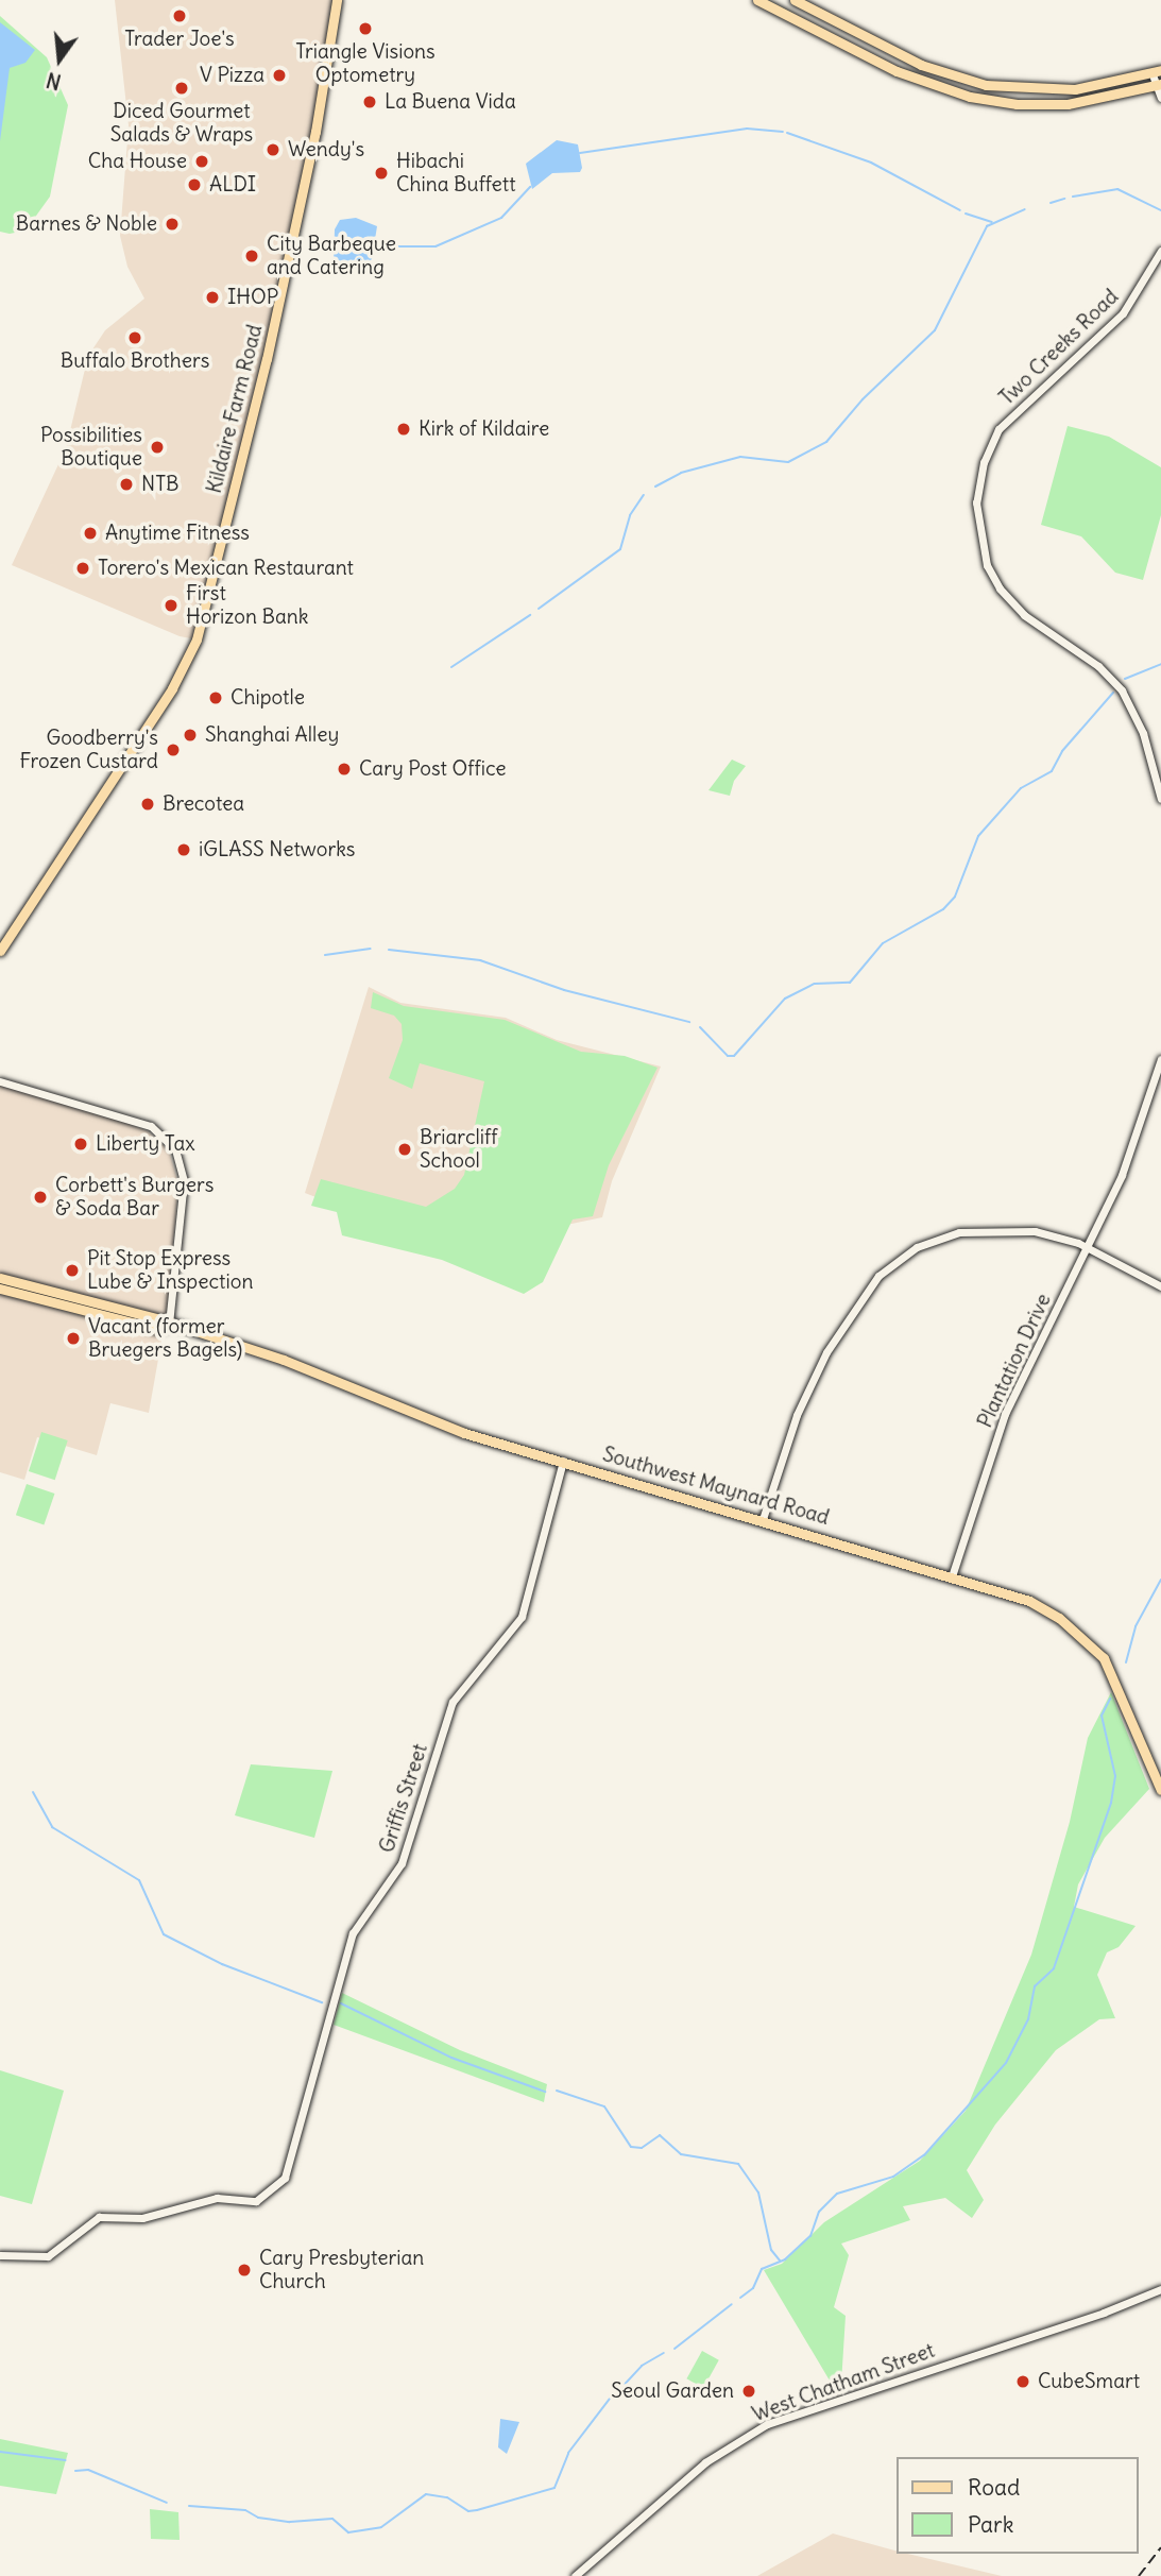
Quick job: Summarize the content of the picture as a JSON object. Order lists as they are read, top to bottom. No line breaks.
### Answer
{"streets":{"main road":["Kildaire Farm Road","Southwest Maynard Road"],"street":["Two Creeks Road","Plantation Drive","Griffis Street","West Chatham Street"]},"crossings":[["Plantation Drive","Southwest Maynard Road"],["Southwest Maynard Road","Griffis Street"]],"places":["Trader Joe's","Triangle Visions Optometry","V Pizza","Diced Gourmet Salads & Wraps","La Buena Vida","Wendy's","Cha House","Hibachi China Buffett","ALDI","Barnes & Noble","City Barbeque and Catering","IHOP","Buffalo Brothers","Kirk of Kildaire","Possibilities Boutique","NTB","Anytime Fitness","Torero's Mexican Restaurant","First Horizon Bank","Chipotle","Shanghai Alley","Goodberry's Frozen Custard","Cary Post Office","Brecotea","iGLASS Networks","Liberty Tax","Briarcliff School","Corbett's Burgers & Soda Bar","Pit Stop Express Lube & Inspection","Vacant (former Bruegers Bagels)","Cary Presbyterian Church","CubeSmart","Seoul Garden"],"legend":["Road","Park"],"north":"bottom"}
